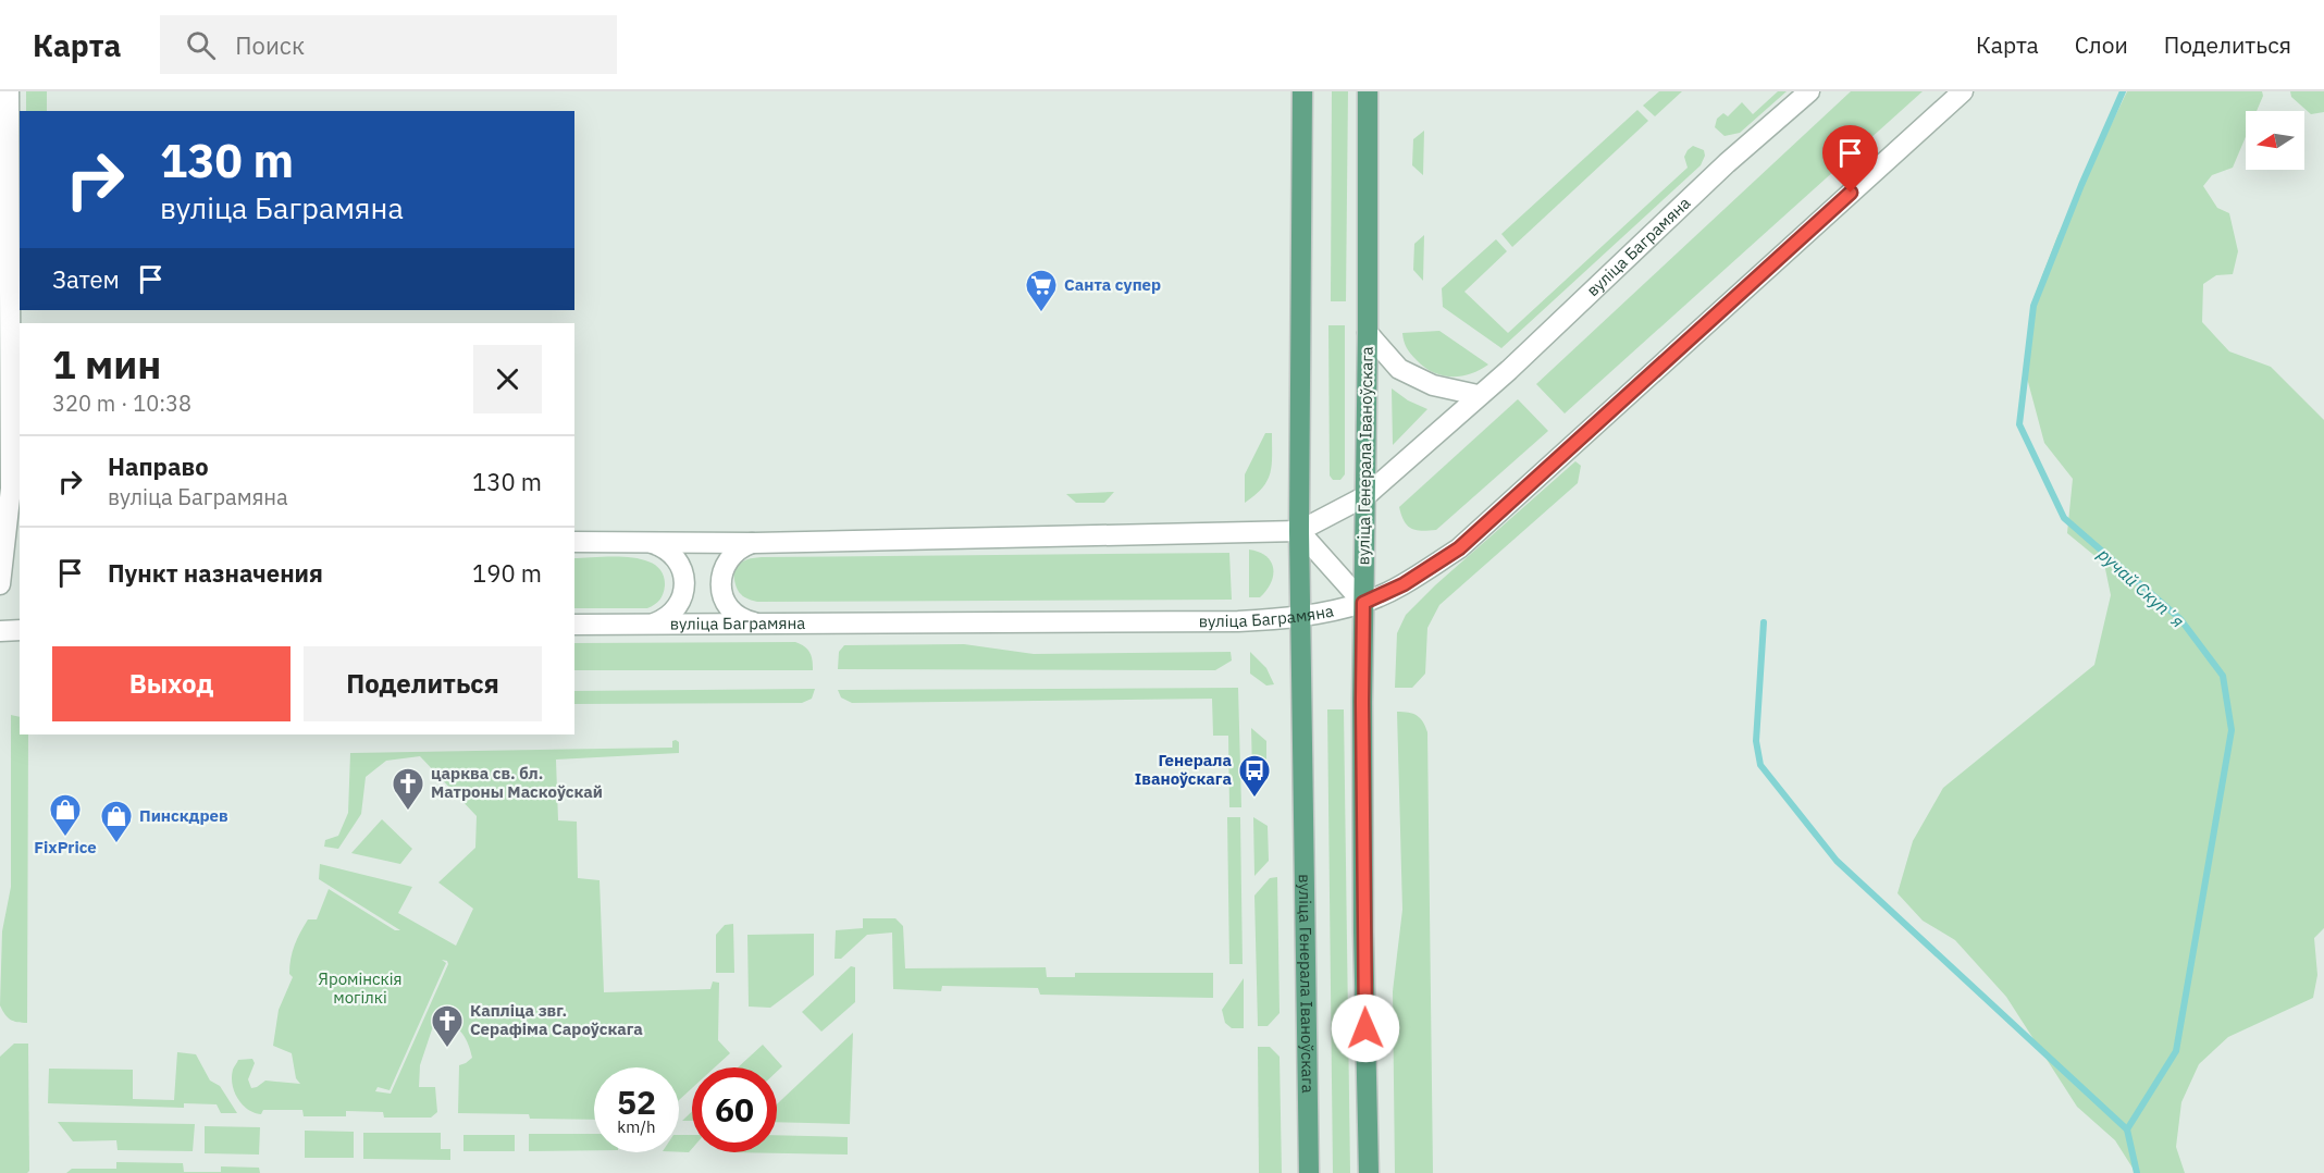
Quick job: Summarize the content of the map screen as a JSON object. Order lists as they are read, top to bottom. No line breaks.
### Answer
{"streets":{"main road":["вуліца Генерала Іваноўскага"],"street":["вуліца Баграмяна"]},"crossings":[["вуліца Баграмяна","вуліца Генерала Іваноўскага"]],"water":["ручай Скупʼя"],"parks":["Яромінскія могілкі"],"places":{"supermarket":["Санта супер"],"bus stop":["Генерала Іваноўскага"],"church":["царква св. бл. Матроны Маскоўскай","Капліца звг. Серафіма Сароўскага"],"shop":["FixPrice","Пинскдрев"]},"north":"left","page":{"header":"Карта","search":"Поиск","nav":["Карта","Слои","Поделиться"],"turn":["130 m","вуліца Баграмяна"],"then":"Затем","heading":["1 мин","320 m · 10:38"],"list":[{"name":"Направо","note":"вуліца Баграмяна","value":"130 m"},{"name":"Пункт назначения","value":"190 m"}],"buttons":["Выход","Поделиться"],"speed":"52 km/h","limit":"60"}}
